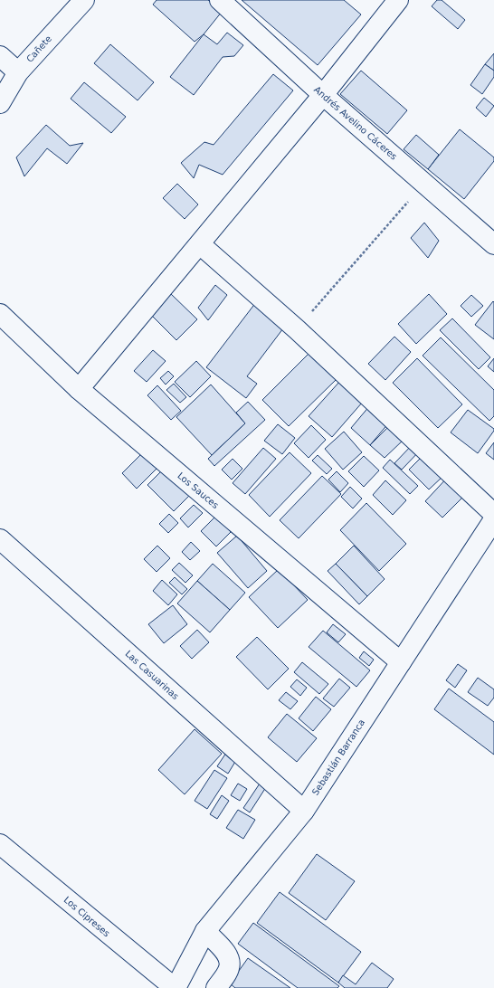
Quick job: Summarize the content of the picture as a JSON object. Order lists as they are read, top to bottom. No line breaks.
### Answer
{"streets":{"street":["Cañete","Andrés Avelino Cáceres","Los Sauces","Las Casuarinas","Sebastián Barranca","Los Cipreses"]},"crossings":[["Los Sauces","Sebastián Barranca"],["Las Casuarinas","Sebastián Barranca"],["Sebastián Barranca","Los Cipreses"]]}
